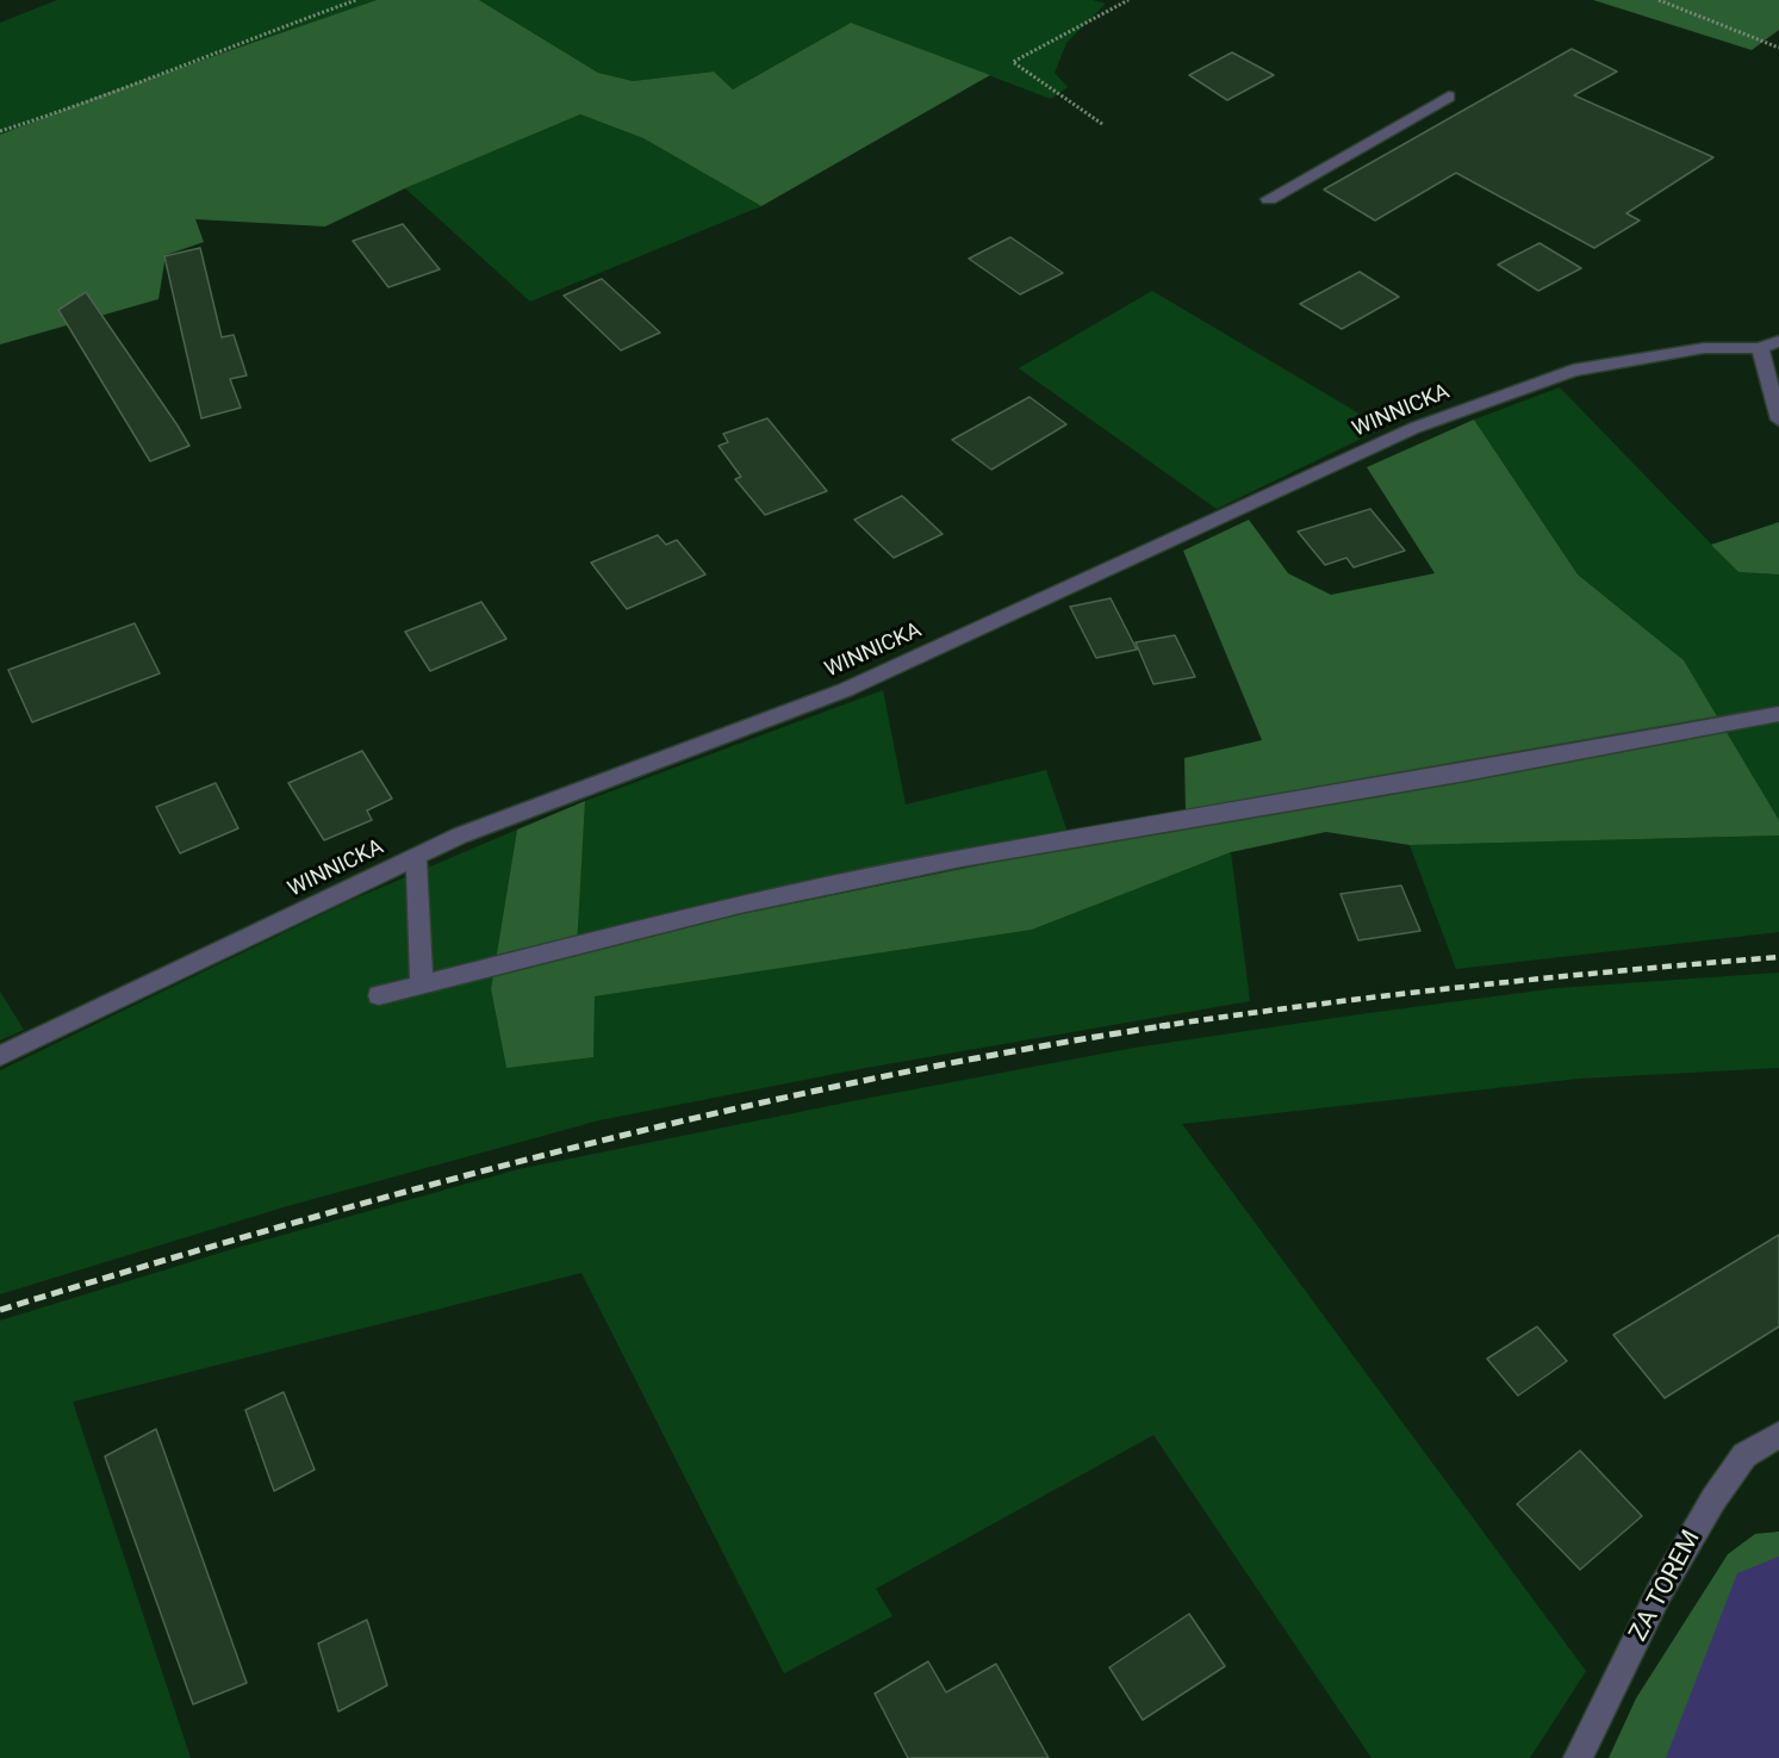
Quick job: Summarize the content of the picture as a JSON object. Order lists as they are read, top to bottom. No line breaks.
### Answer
{"streets":{"street":["WINNICKA","ZA TOREM"]}}
